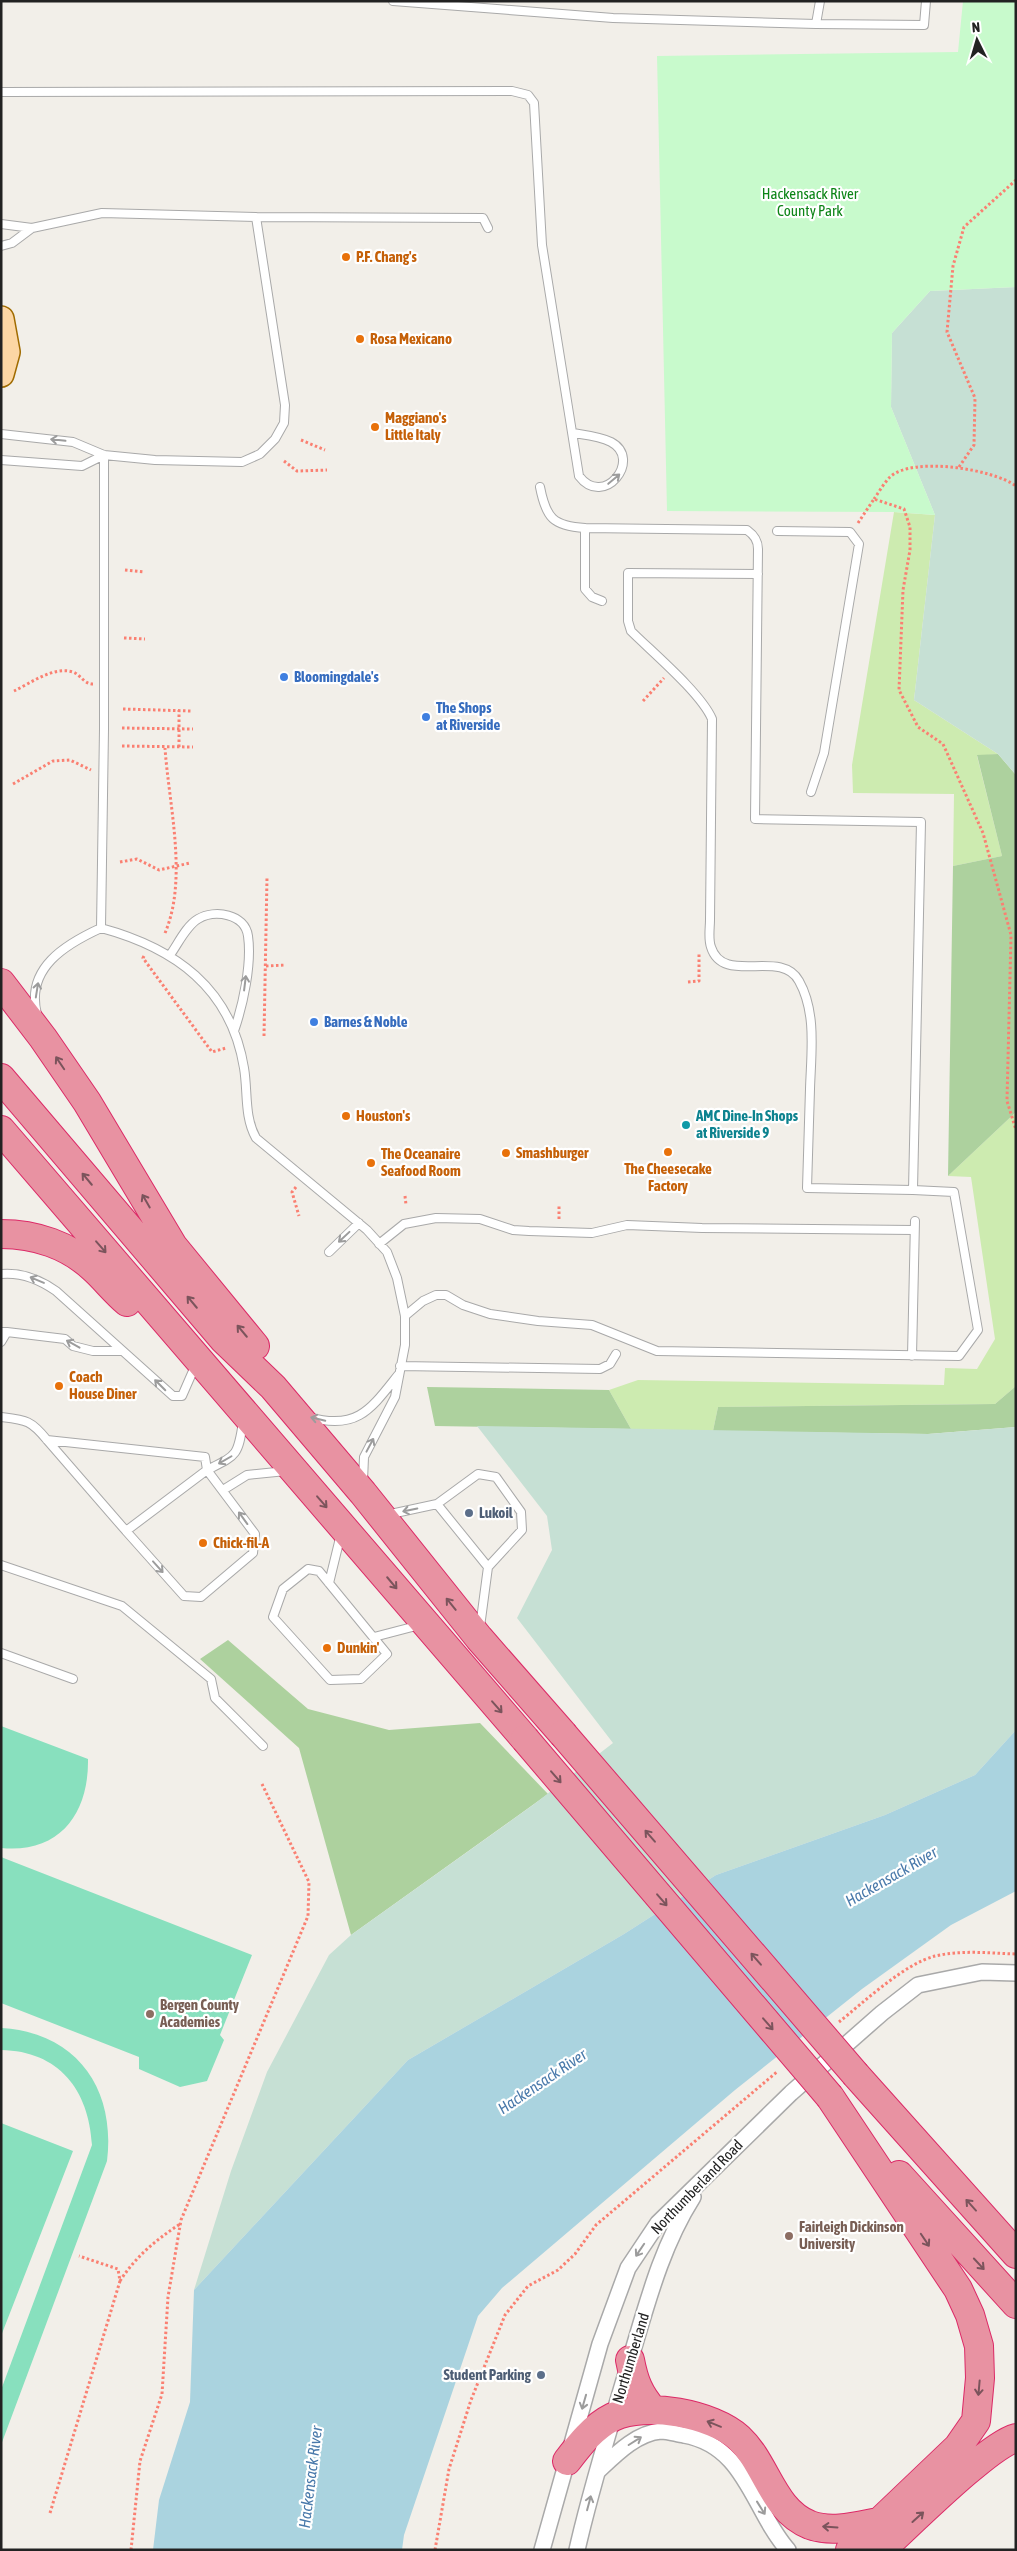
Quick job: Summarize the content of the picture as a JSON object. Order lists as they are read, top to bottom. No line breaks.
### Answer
{"streets":{"street":["Northumberland Road","Northumberland"]},"crossings":[["Northumberland Road","Northumberland"]],"one_way":["Northumberland Road"],"water":["Hackensack River"],"parks":["Hackensack River County Park"],"places":["P.F. Chang's","Rosa Mexicano","Maggiano's Little Italy","Bloomingdale's","The Shops at Riverside","Barnes & Noble","Houston's","AMC Dine-In Shops at Riverside 9","The Cheesecake Factory","Smashburger","The Oceanaire Seafood Room","Coach House Diner","Lukoil","Chick-fil-A","Dunkin'","Bergen County Academies","Fairleigh Dickinson University","Student Parking"],"north":"top"}
